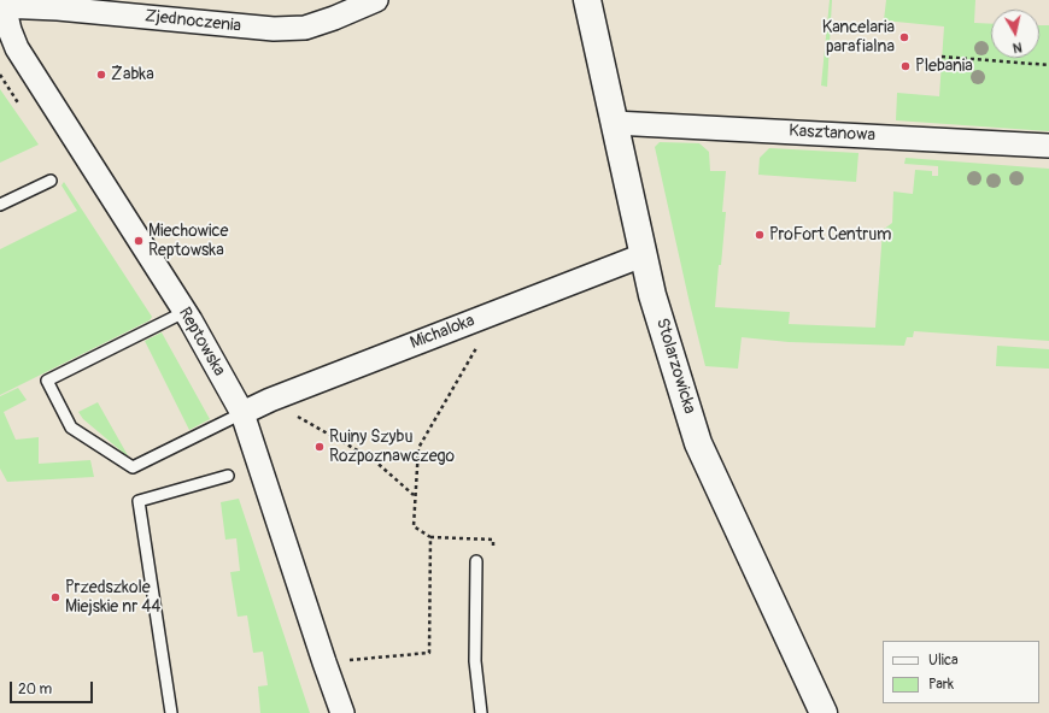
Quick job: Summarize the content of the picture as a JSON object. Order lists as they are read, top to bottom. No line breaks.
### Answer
{"streets":{"street":["Zjednoczenia","Kasztanowa","Michaloka","Reptowska","Stolarzowicka"]},"crossings":[["Zjednoczenia","Reptowska"],["Kasztanowa","Stolarzowicka"],["Michaloka","Reptowska"],["Michaloka","Stolarzowicka"]],"places":["Kancelaria parafialna","Plebania","Żabka","ProFort Centrum","Miechowice Reptowska","Ruiny Szybu Rozpoznawczego","Przedszkole Miejskie nr 44"],"legend":["Ulica","Park"],"scale_bar":"20 m","north":"bottom"}
